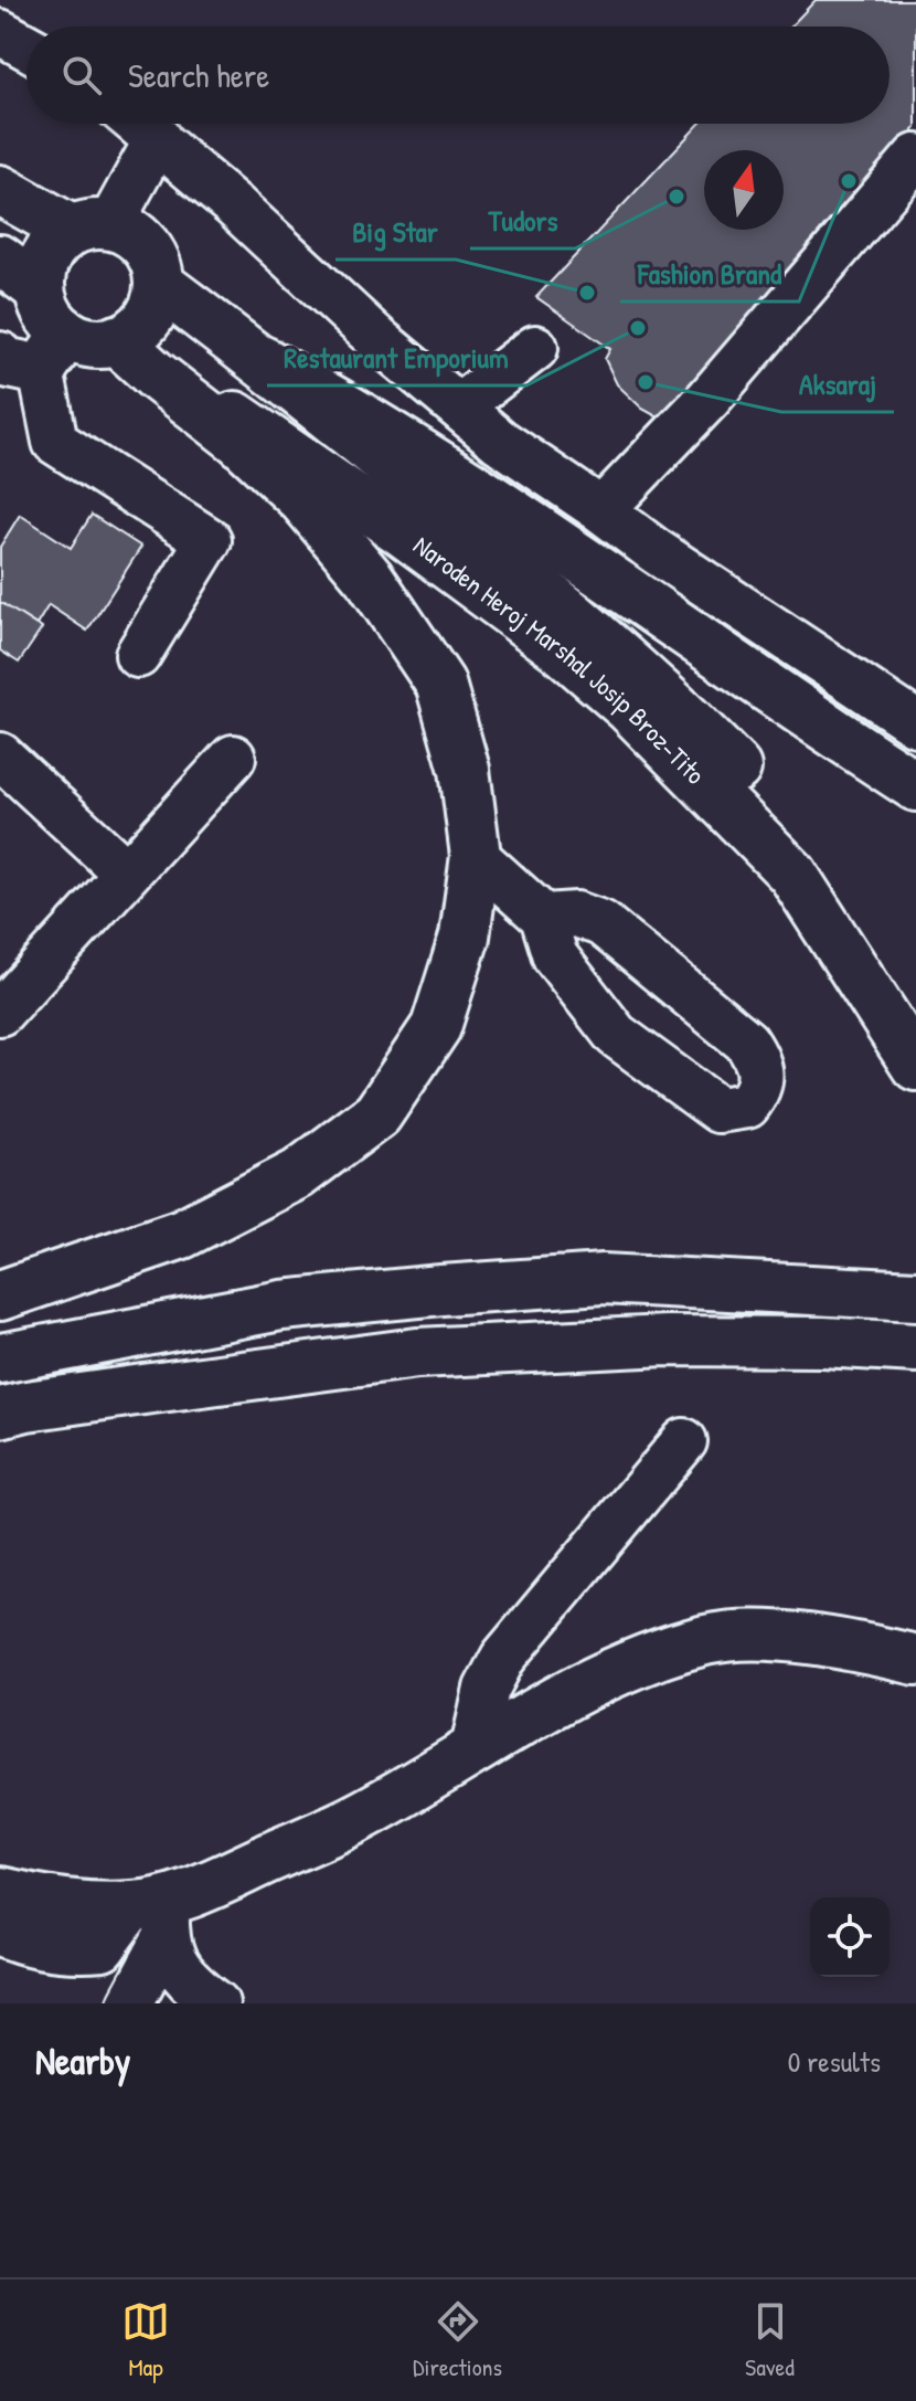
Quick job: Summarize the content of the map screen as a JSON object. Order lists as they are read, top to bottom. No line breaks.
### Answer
{"streets":{"main road":["Naroden Heroj Marshal Josip Broz-Tito"]},"places":["Fashion Brand","Tudors","Big Star","Restaurant Emporium","Aksaraj"],"north":"top","page":{"search":"Search here","heading":["Nearby","0 results"],"nav":["Map","Directions","Saved"]}}
